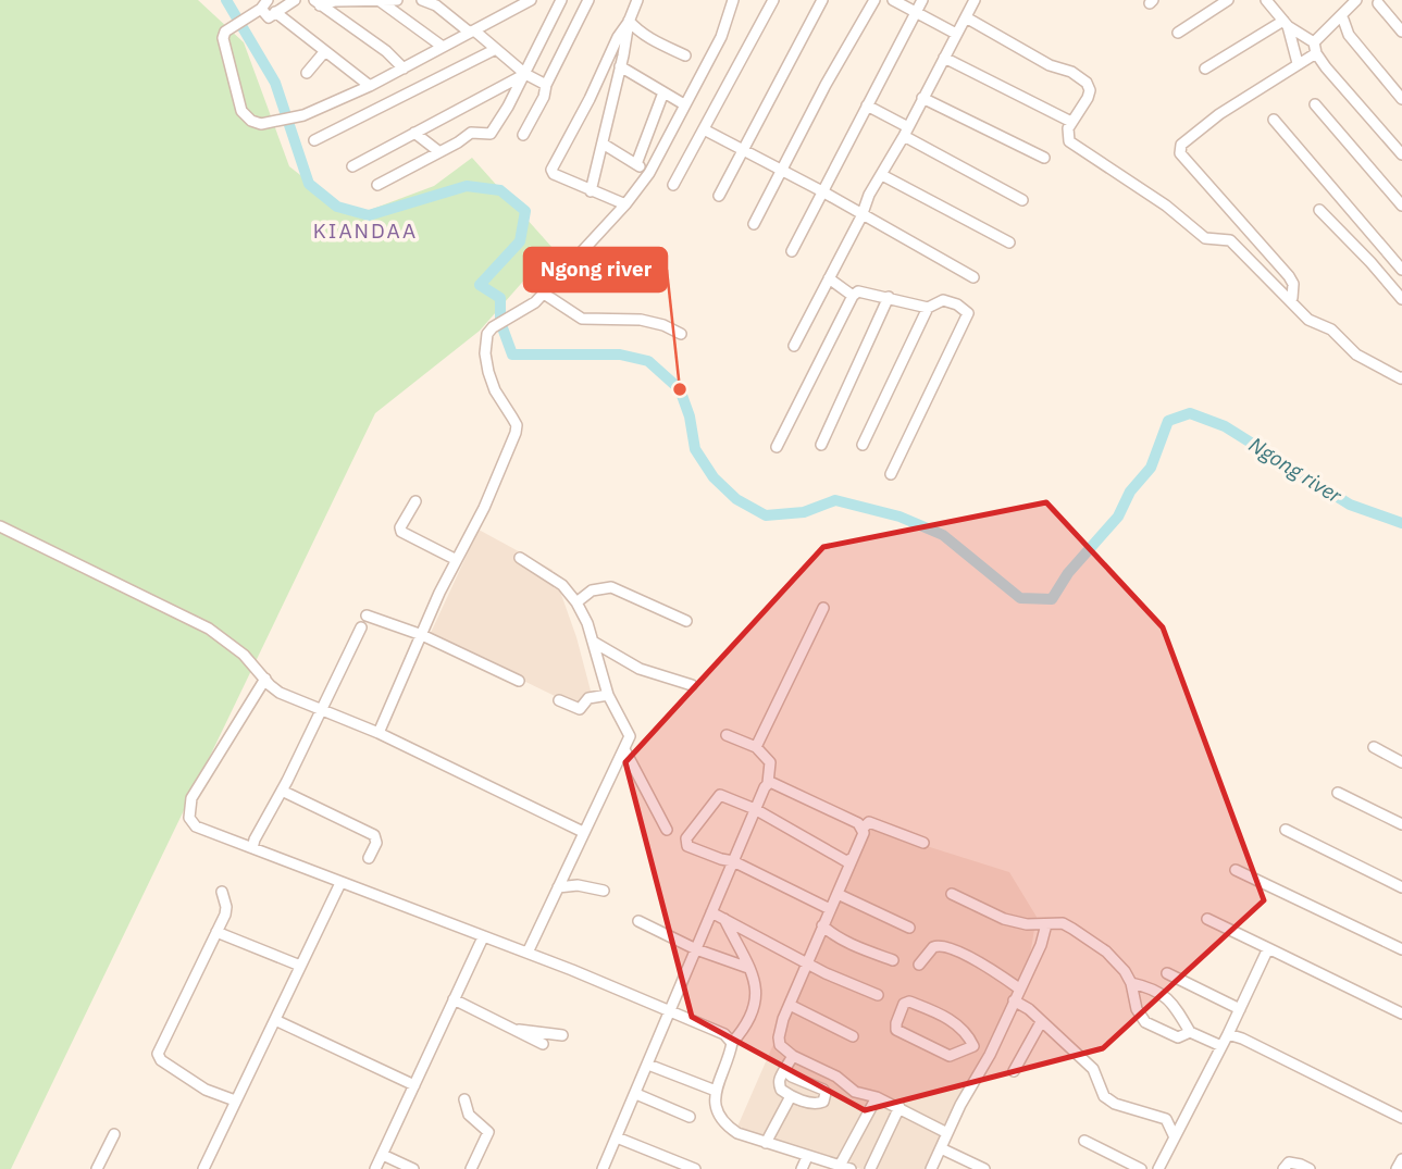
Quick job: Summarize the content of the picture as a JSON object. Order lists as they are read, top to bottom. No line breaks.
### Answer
{"districts":["KIANDAA"],"water":["Ngong river"],"places":["Ngong river"]}
